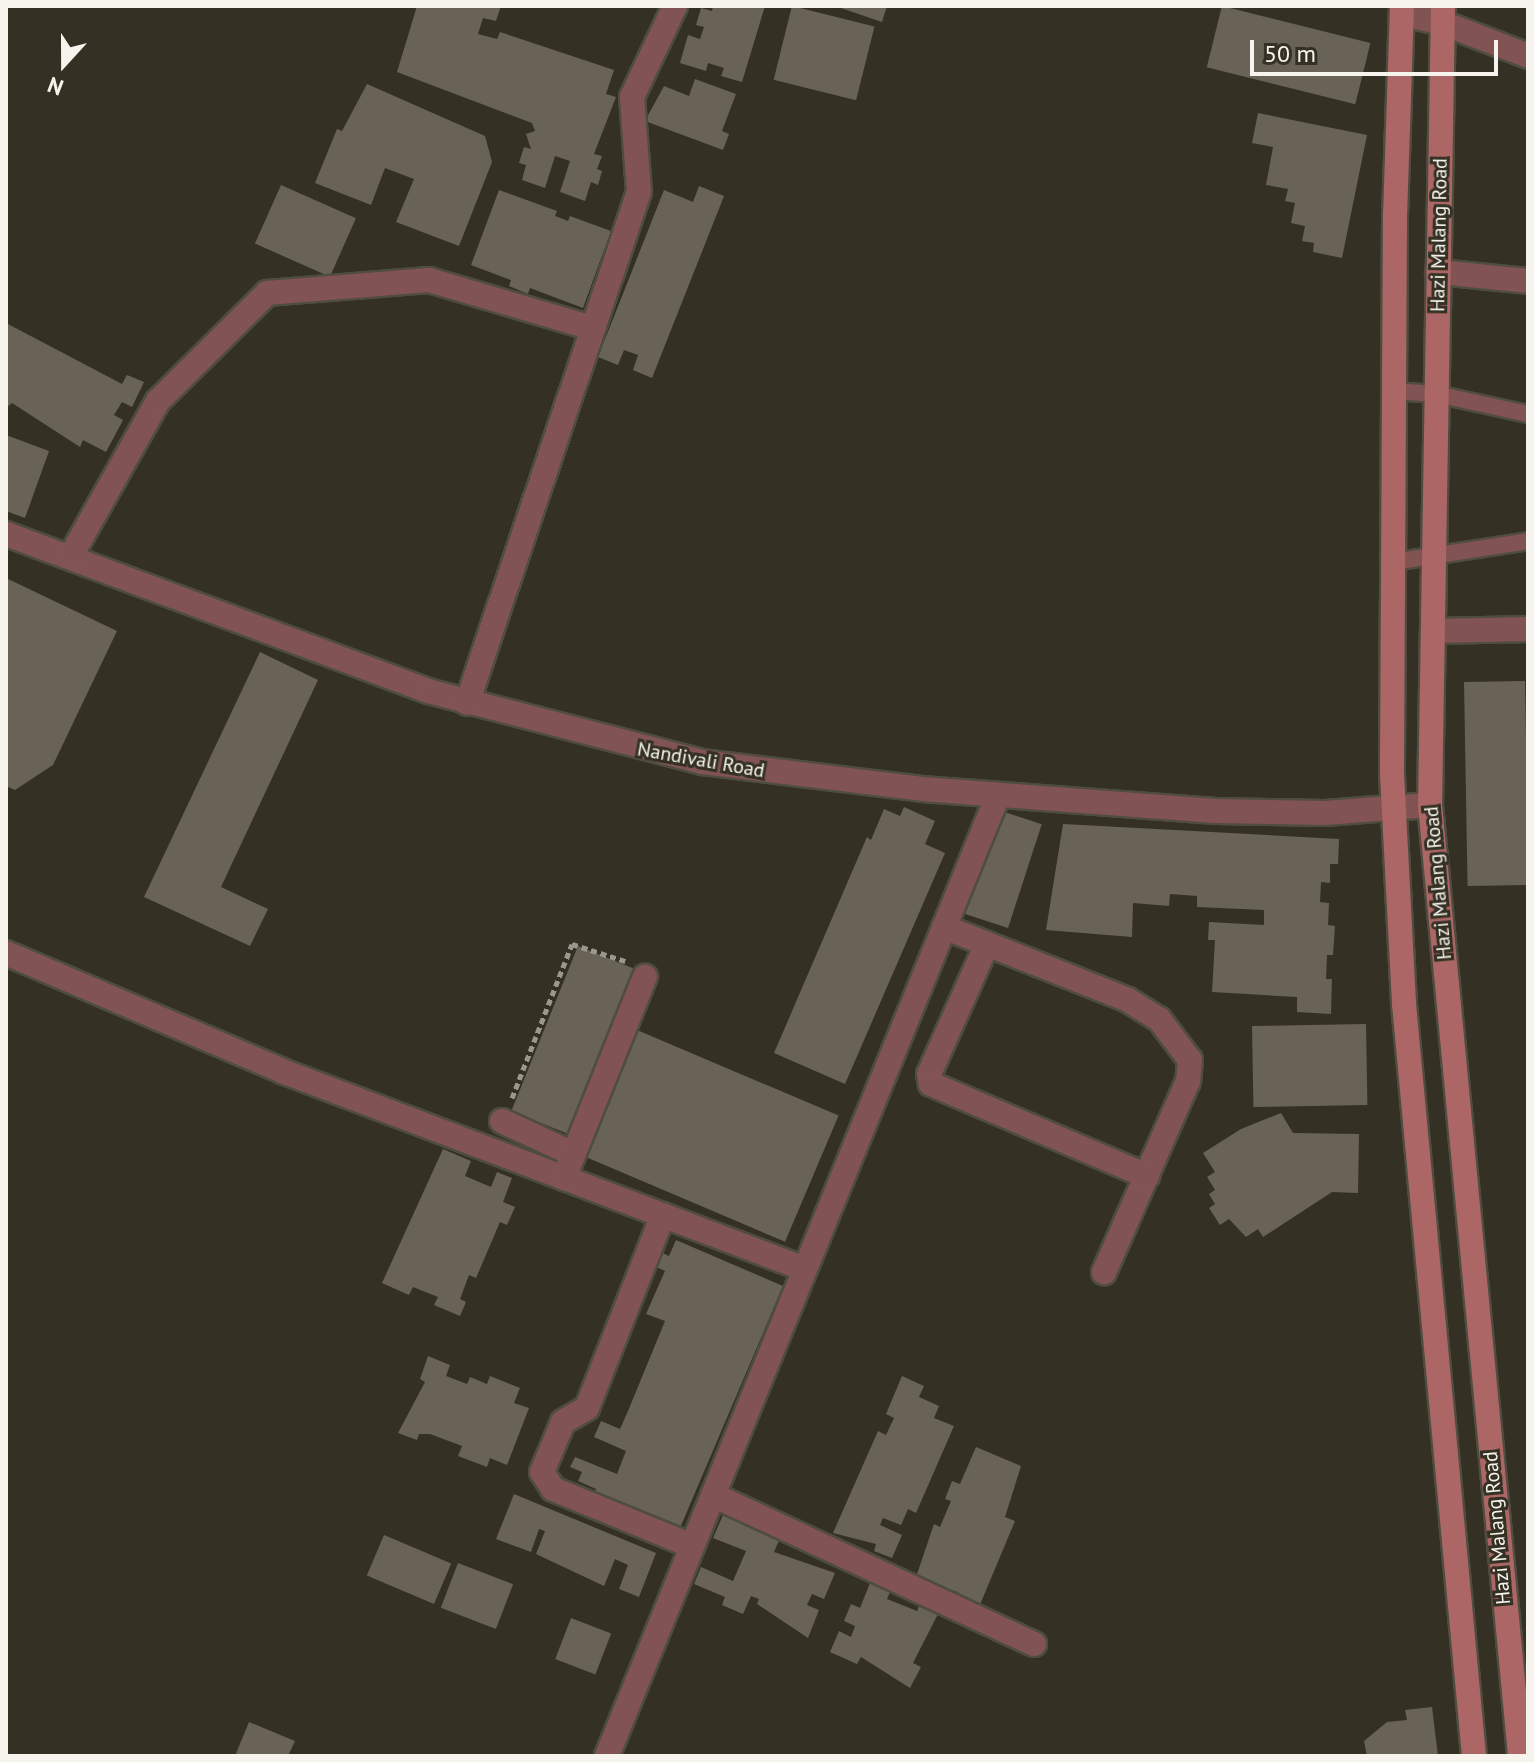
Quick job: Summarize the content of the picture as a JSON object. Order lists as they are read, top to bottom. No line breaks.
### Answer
{"streets":{"main road":["Hazi Malang Road"],"street":["Nandivali Road"]},"crossings":[["Hazi Malang Road","Nandivali Road"]],"scale_bar":"50 m","north":"bottom"}
